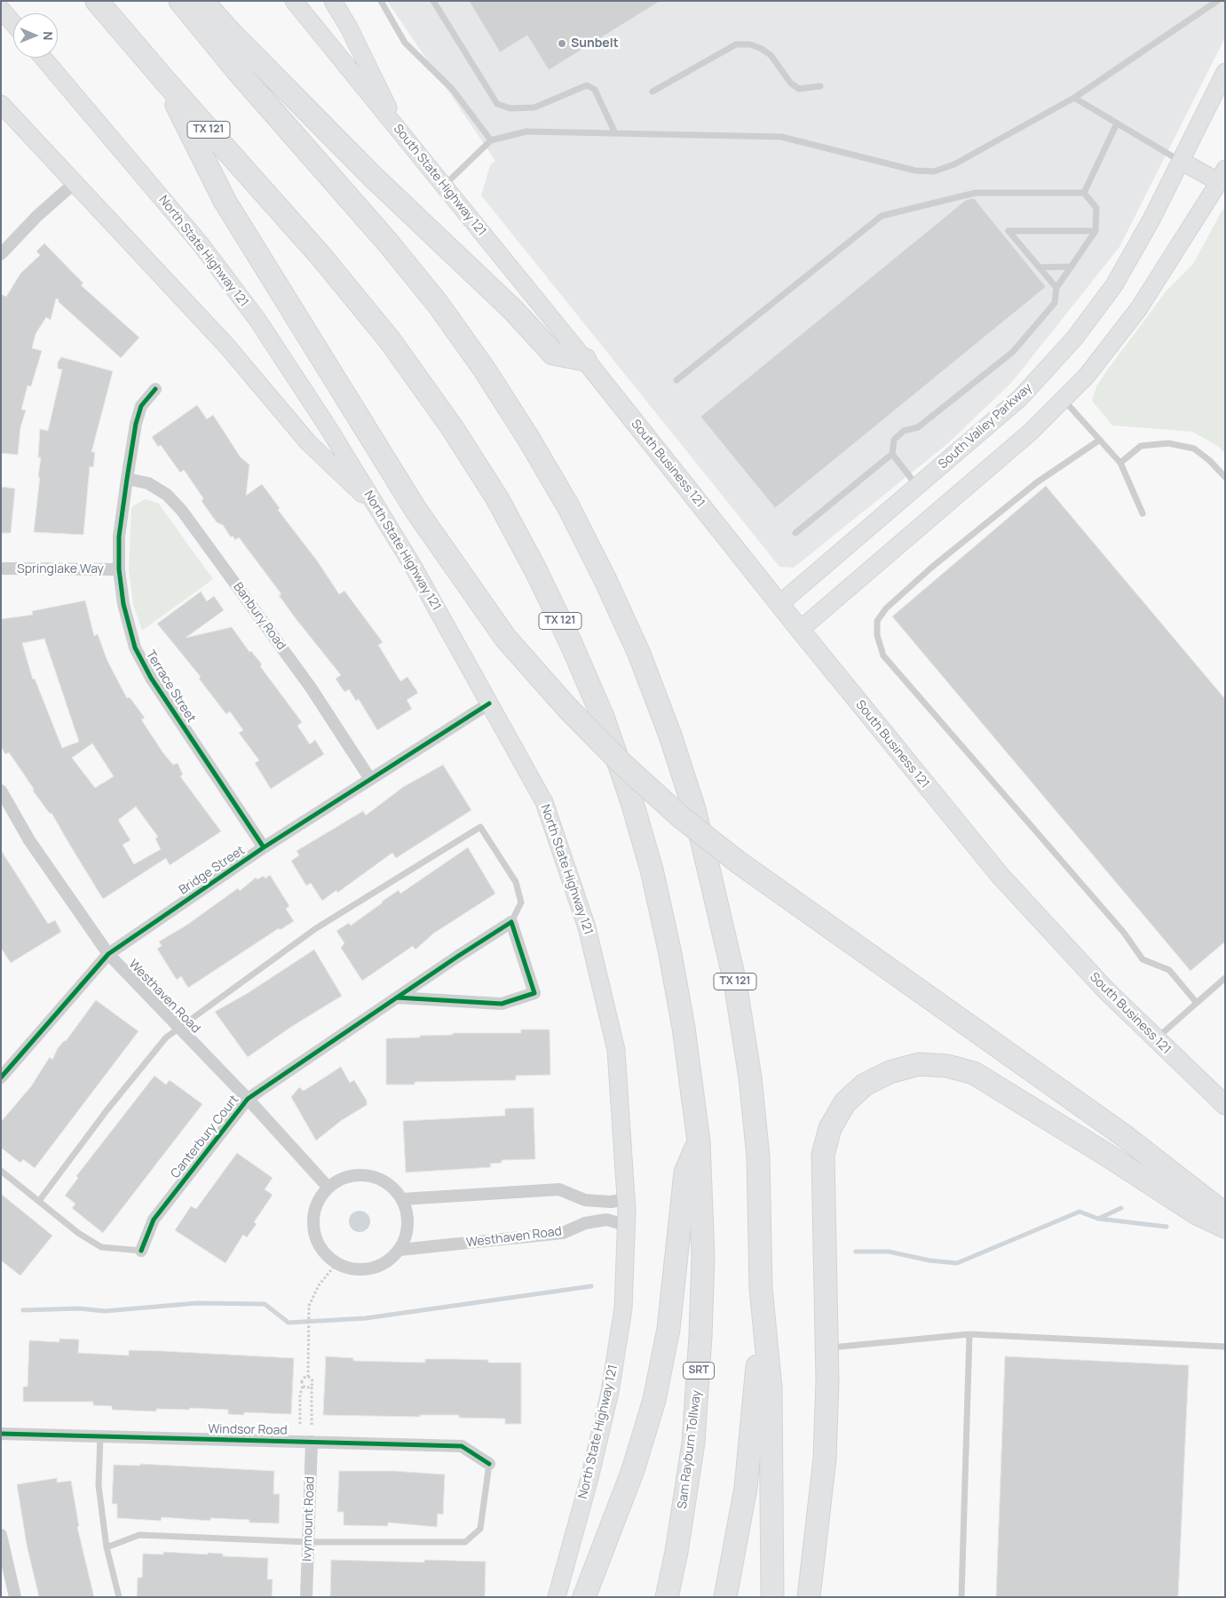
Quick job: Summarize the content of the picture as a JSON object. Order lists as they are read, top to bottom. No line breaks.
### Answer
{"streets":{"highway":["TX 121","SRT","Sam Rayburn Tollway"],"main road":["South State Highway 121","North State Highway 121","South Valley Parkway","South Business 121"],"street":["Springlake Way","Banbury Road","Terrace Street","Bridge Street","Westhaven Road","Canterbury Court","Windsor Road","Ivymount Road"]},"crossings":[["TX 121","Sam Rayburn Tollway"],["South State Highway 121","South Business 121"],["North State Highway 121","Bridge Street"],["North State Highway 121","Westhaven Road"],["South Valley Parkway","South Business 121"],["Springlake Way","Terrace Street"],["Banbury Road","Terrace Street"],["Banbury Road","Bridge Street"],["Terrace Street","Bridge Street"],["Bridge Street","Westhaven Road"],["Westhaven Road","Canterbury Court"],["Windsor Road","Ivymount Road"]],"places":["Sunbelt"],"north":"right"}
